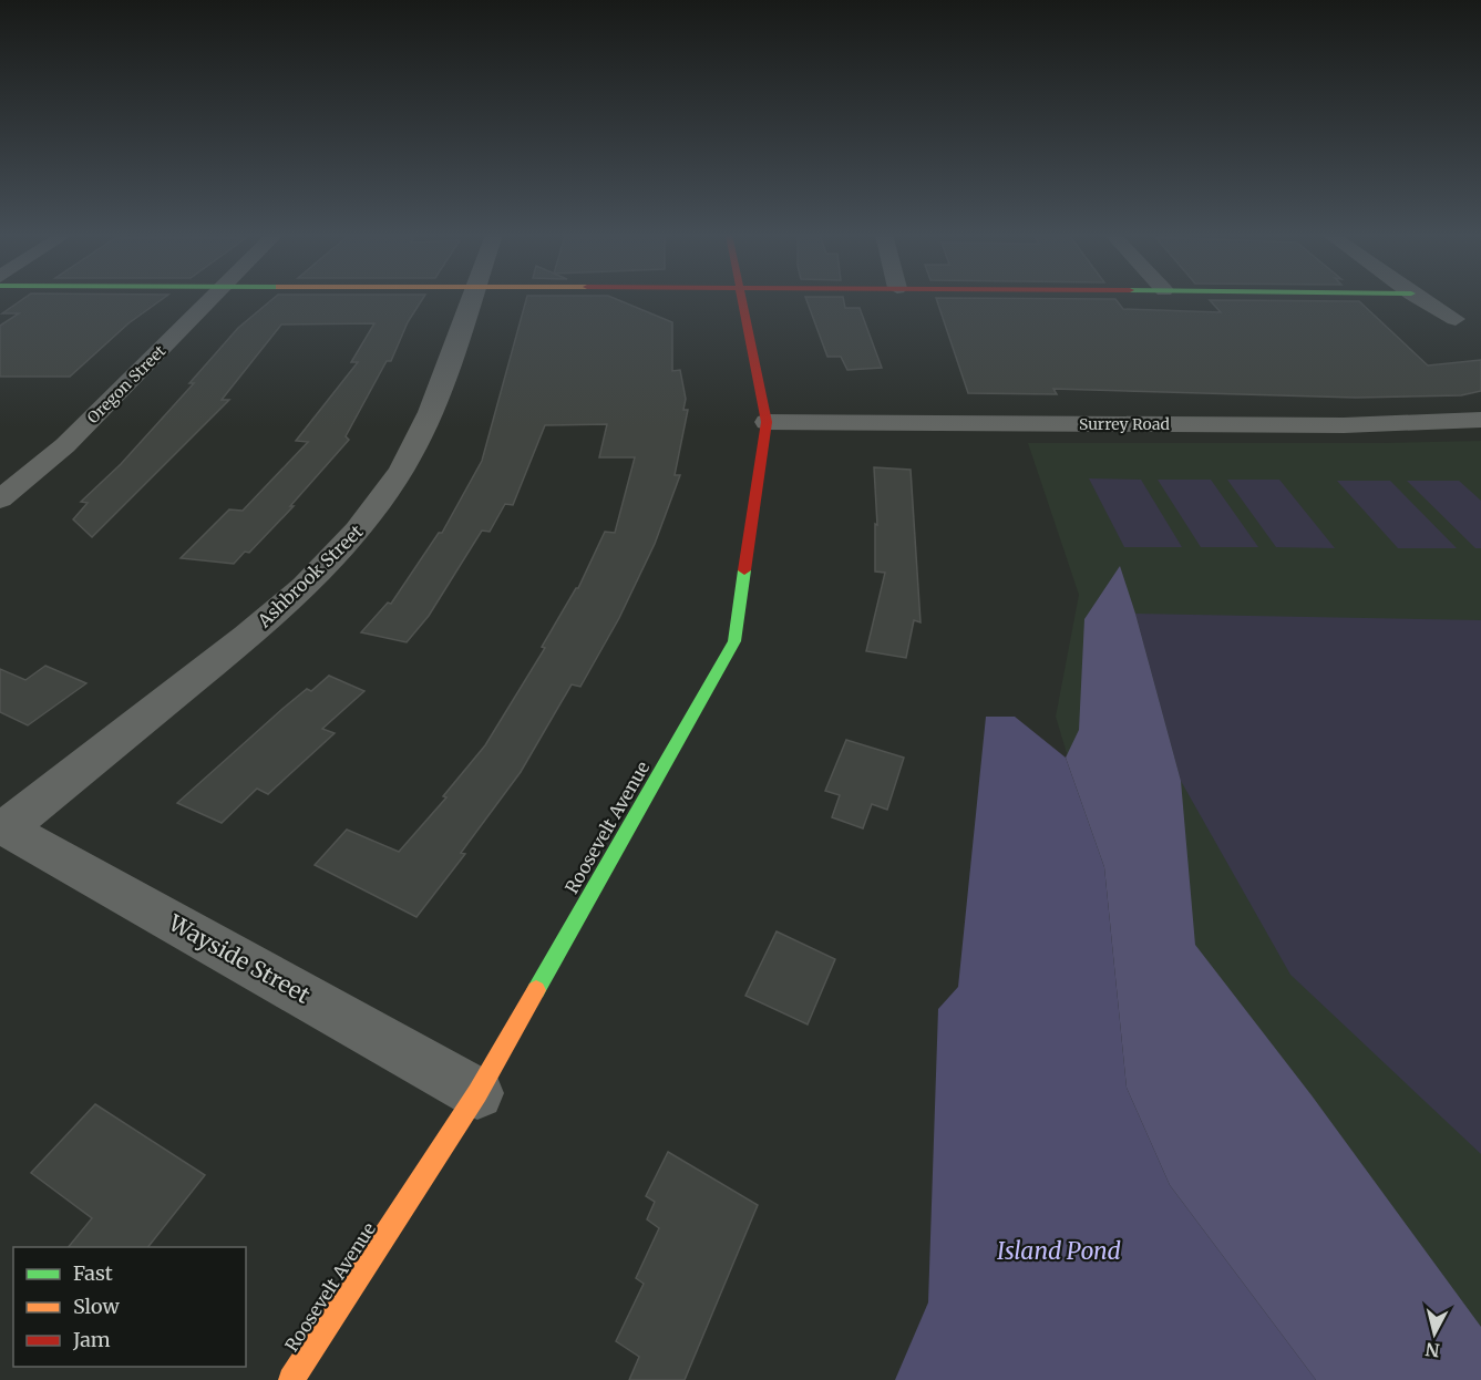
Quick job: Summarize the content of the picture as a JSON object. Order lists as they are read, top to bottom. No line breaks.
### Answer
{"streets":{"street":["Oregon Street","Surrey Road","Ashbrook Street","Roosevelt Avenue","Wayside Street"]},"crossings":[["Surrey Road","Roosevelt Avenue"],["Ashbrook Street","Wayside Street"],["Roosevelt Avenue","Wayside Street"]],"water":["Island Pond"],"legend":["Fast","Slow","Jam"],"north":"bottom"}
